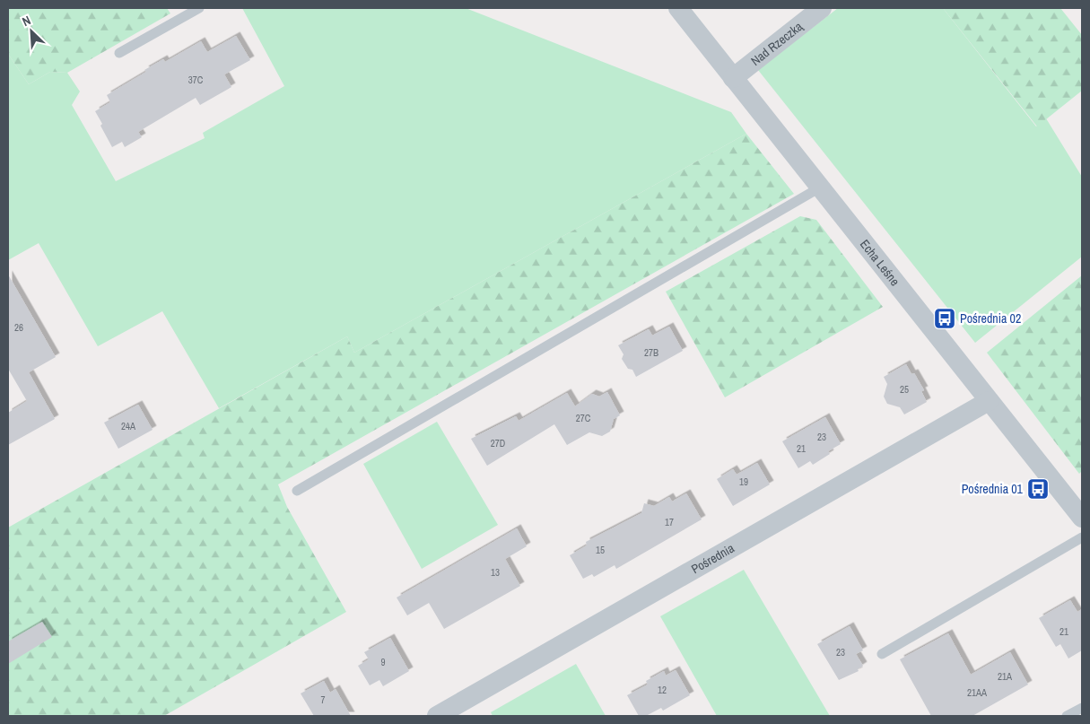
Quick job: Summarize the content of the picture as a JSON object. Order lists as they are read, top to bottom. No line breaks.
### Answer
{"streets":{"street":["Nad Rzeczką","Echa Leśne","Pośrednia"]},"crossings":[["Nad Rzeczką","Echa Leśne"],["Echa Leśne","Pośrednia"]],"places":{"bus stop":["Pośrednia 02","Pośrednia 01"]},"house_numbers":["37C","26","27B","25","27C","24A","23","27D","21","19","17","15","13","21","23","9","21A","12","21AA","7"],"north":"top left"}
